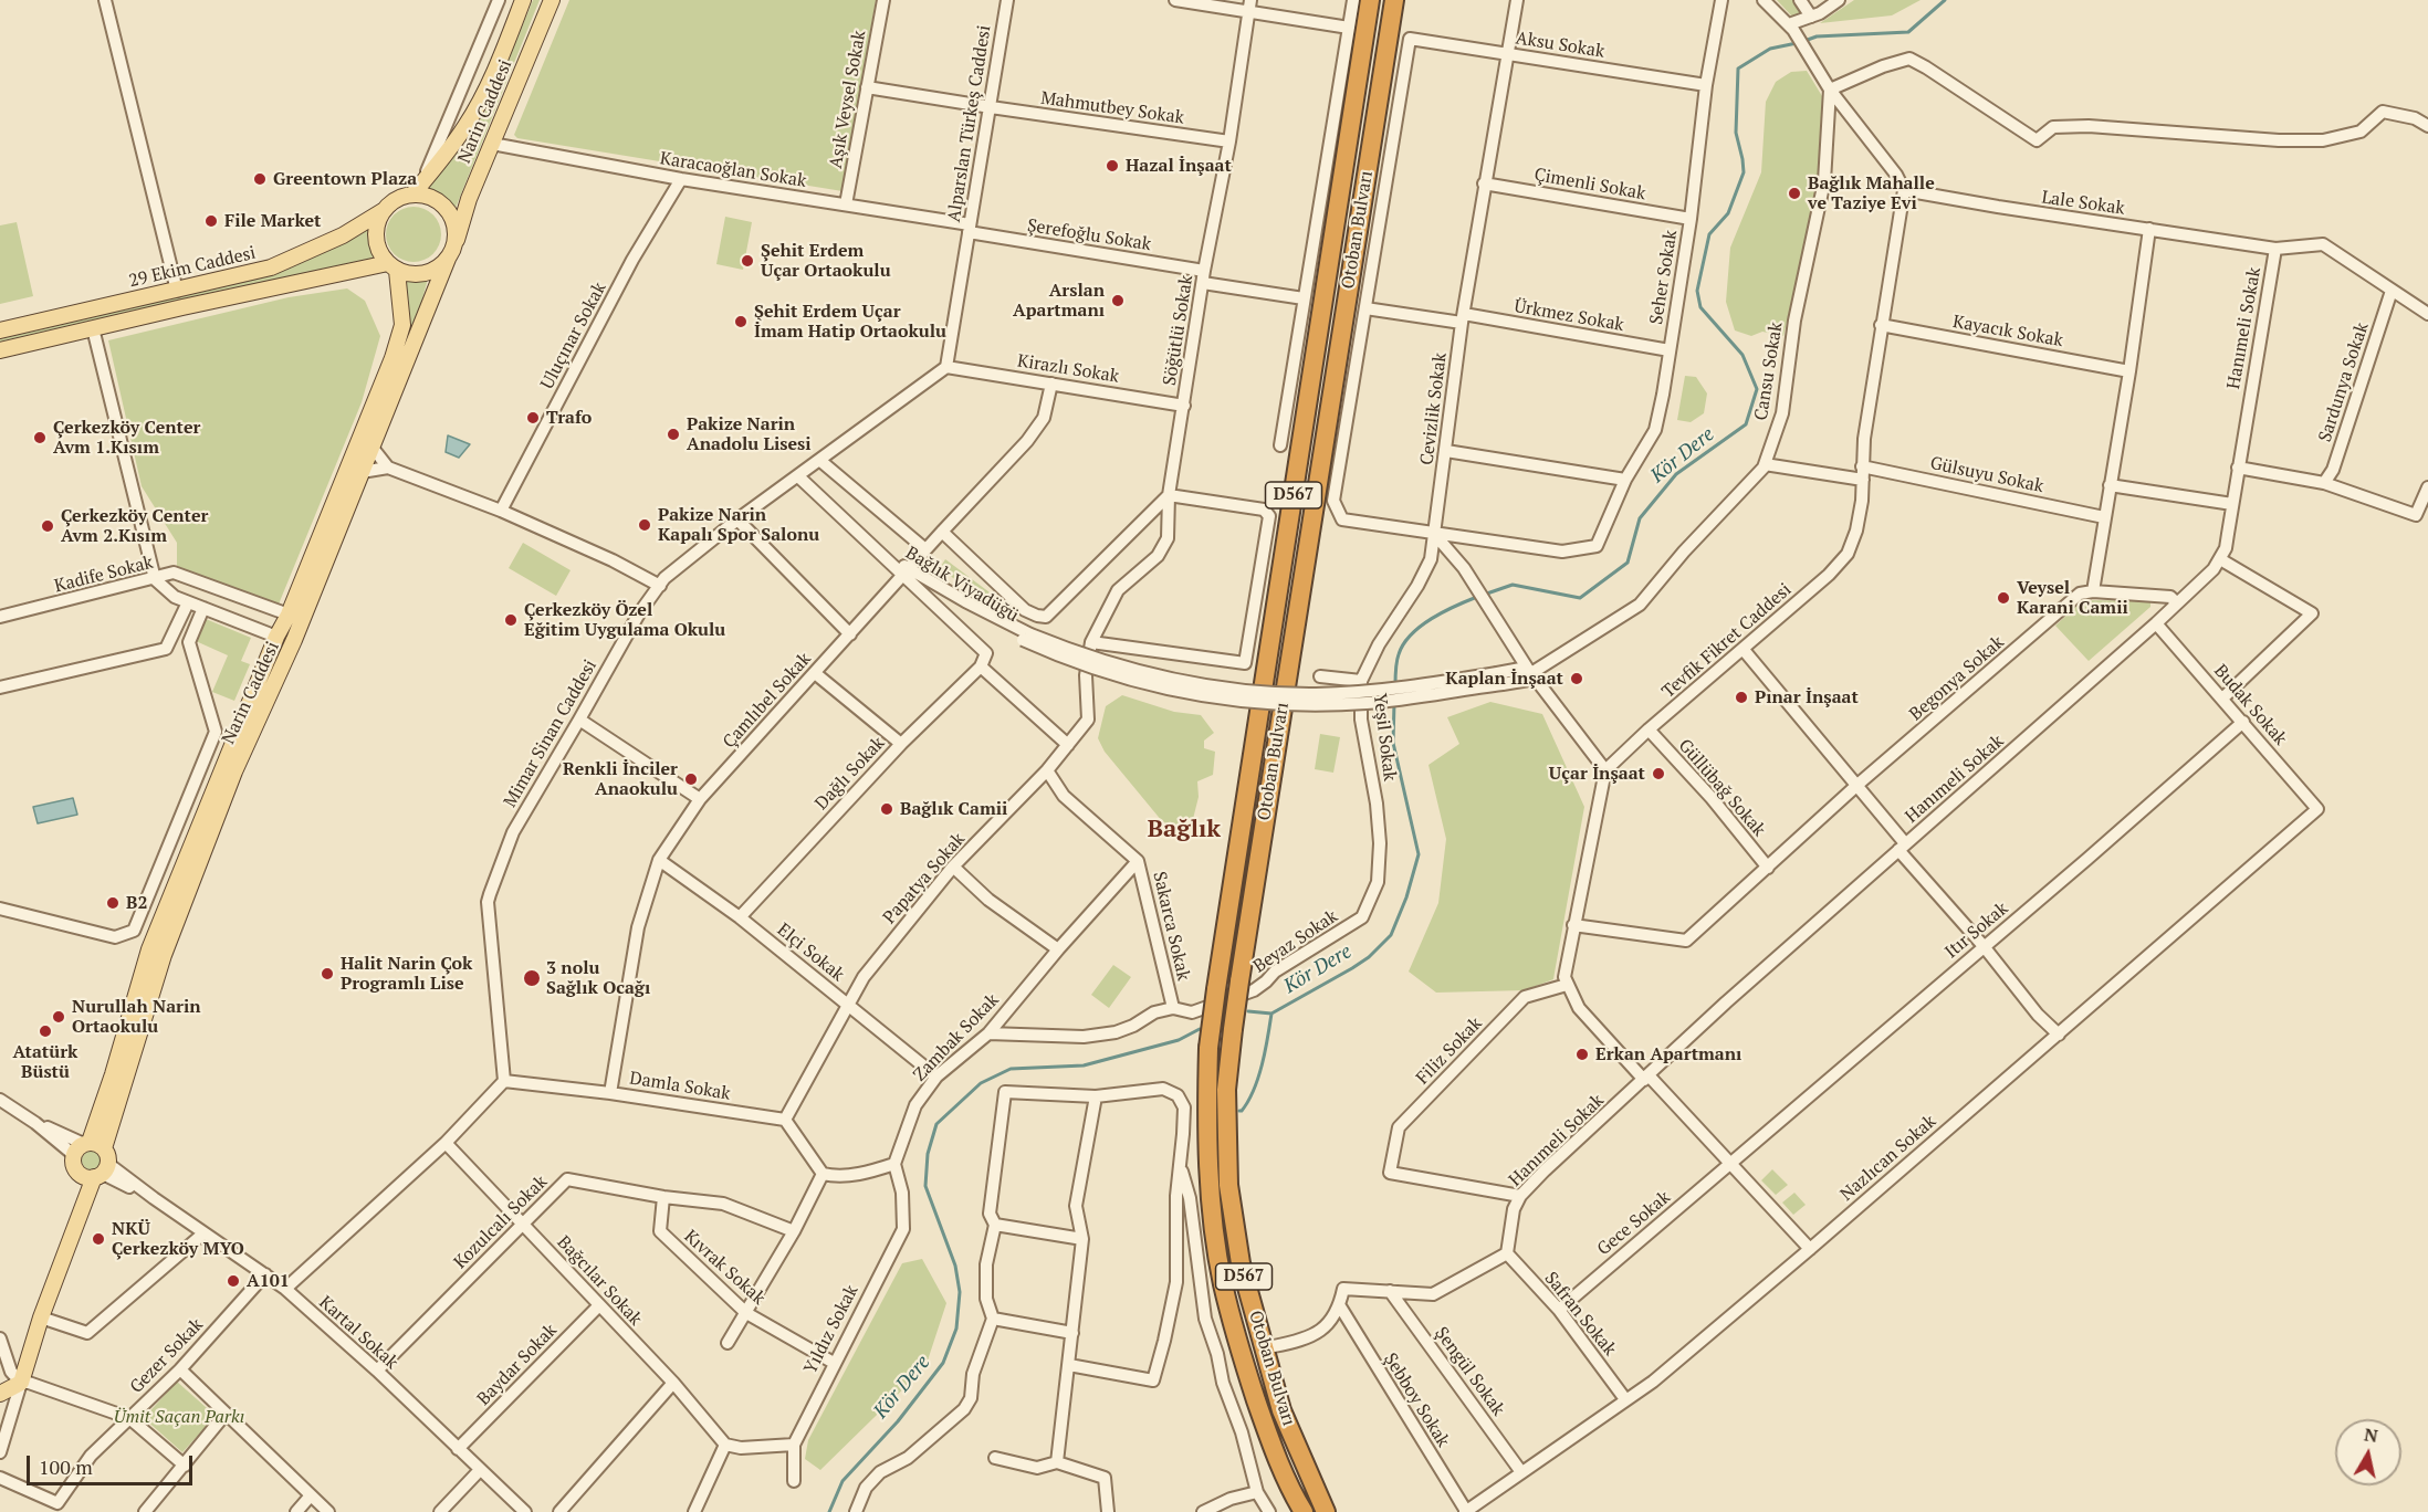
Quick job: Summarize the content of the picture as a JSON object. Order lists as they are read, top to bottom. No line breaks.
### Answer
{"streets":{"highway":["Otoban Bulvarı","D567"],"main road":["Narin Caddesi","29 Ekim Caddesi"],"street":["Aksu Sokak","Aşık Veysel Sokak","Mahmutbey Sokak","Alparslan Türkeş Caddesi","Karacaoğlan Sokak","Çimenli Sokak","Lale Sokak","Şerefoğlu Sokak","Seher Sokak","Ürkmez Sokak","Hanımeli Sokak","Söğütlü Sokak","Kayacık Sokak","Uluçınar Sokak","Kirazlı Sokak","Cansu Sokak","Sardunya Sokak","Cevizlik Sokak","Gülsuyu Sokak","Kadife Sokak","Bağlık Viyadüğü","Tevfik Fikret Caddesi","Begonya Sokak","Çamlıbel Sokak","Budak Sokak","Mimar Sinan Caddesi","Yeşil Sokak","Dağlı Sokak","Güllübağ Sokak","Papatya Sokak","Sakarca Sokak","Itır Sokak","Beyaz Sokak","Elçi Sokak","Zambak Sokak","Filiz Sokak","Damla Sokak","Nazlıcan Sokak","Kozulcalı Sokak","Gece Sokak","Kıvrak Sokak","Bağcılar Sokak","Safran Sokak","Yıldız Sokak","Kartal Sokak","Gezer Sokak","Baydar Sokak","Şengül Sokak","Şebboy Sokak"]},"crossings":[["Aksu Sokak","Seher Sokak"],["Aksu Sokak","Ürkmez Sokak"],["Aksu Sokak","Cevizlik Sokak"],["Aşık Veysel Sokak","Mahmutbey Sokak"],["Aşık Veysel Sokak","Karacaoğlan Sokak"],["Mahmutbey Sokak","Alparslan Türkeş Caddesi"],["Mahmutbey Sokak","Söğütlü Sokak"],["Narin Caddesi","Karacaoğlan Sokak"],["Narin Caddesi","29 Ekim Caddesi"],["Narin Caddesi","Kadife Sokak"],["Alparslan Türkeş Caddesi","Karacaoğlan Sokak"],["Alparslan Türkeş Caddesi","Şerefoğlu Sokak"],["Alparslan Türkeş Caddesi","Kirazlı Sokak"],["Alparslan Türkeş Caddesi","Mimar Sinan Caddesi"],["Karacaoğlan Sokak","Şerefoğlu Sokak"],["Karacaoğlan Sokak","Uluçınar Sokak"],["Çimenli Sokak","Seher Sokak"],["Çimenli Sokak","Cevizlik Sokak"],["Lale Sokak","Hanımeli Sokak"],["Lale Sokak","Sardunya Sokak"],["Lale Sokak","Tevfik Fikret Caddesi"],["Şerefoğlu Sokak","Söğütlü Sokak"],["Seher Sokak","Ürkmez Sokak"],["Seher Sokak","Cevizlik Sokak"],["Seher Sokak","Yeşil Sokak"],["Ürkmez Sokak","Cevizlik Sokak"],["Hanımeli Sokak","Budak Sokak"],["Hanımeli Sokak","Filiz Sokak"],["Hanımeli Sokak","Safran Sokak"],["Söğütlü Sokak","Kirazlı Sokak"],["Söğütlü Sokak","Papatya Sokak"],["Kayacık Sokak","Tevfik Fikret Caddesi"],["Kirazlı Sokak","Çamlıbel Sokak"],["Kirazlı Sokak","Mimar Sinan Caddesi"],["Cansu Sokak","Bağlık Viyadüğü"],["Cevizlik Sokak","Yeşil Sokak"],["Gülsuyu Sokak","Tevfik Fikret Caddesi"],["Bağlık Viyadüğü","Çamlıbel Sokak"],["Bağlık Viyadüğü","Mimar Sinan Caddesi"],["Bağlık Viyadüğü","Dağlı Sokak"],["Tevfik Fikret Caddesi","Güllübağ Sokak"],["Begonya Sokak","Güllübağ Sokak"],["Çamlıbel Sokak","Dağlı Sokak"],["Çamlıbel Sokak","Elçi Sokak"],["Çamlıbel Sokak","Damla Sokak"],["Budak Sokak","Itır Sokak"],["Budak Sokak","Nazlıcan Sokak"],["Mimar Sinan Caddesi","Damla Sokak"],["Yeşil Sokak","Beyaz Sokak"],["Dağlı Sokak","Elçi Sokak"],["Papatya Sokak","Sakarca Sokak"],["Papatya Sokak","Elçi Sokak"],["Papatya Sokak","Damla Sokak"],["Sakarca Sokak","Beyaz Sokak"],["Sakarca Sokak","Zambak Sokak"],["Itır Sokak","Gece Sokak"],["Elçi Sokak","Zambak Sokak"],["Zambak Sokak","Yıldız Sokak"],["Nazlıcan Sokak","Safran Sokak"],["Nazlıcan Sokak","Şengül Sokak"],["Nazlıcan Sokak","Şebboy Sokak"],["Kozulcalı Sokak","Kıvrak Sokak"],["Kozulcalı Sokak","Bağcılar Sokak"],["Kozulcalı Sokak","Kartal Sokak"],["Gece Sokak","Safran Sokak"],["Kıvrak Sokak","Yıldız Sokak"],["Bağcılar Sokak","Baydar Sokak"],["Kartal Sokak","Gezer Sokak"],["Kartal Sokak","Baydar Sokak"]],"districts":["Bağlık"],"water":["Kör Dere"],"parks":["Ümit Saçan Parkı"],"places":["Hazal İnşaat","Greentown Plaza","Bağlık Mahalle ve Taziye Evi","File Market","Şehit Erdem Uçar Ortaokulu","Arslan Apartmanı","Şehit Erdem Uçar İmam Hatip Ortaokulu","Trafo","Pakize Narin Anadolu Lisesi","Çerkezköy Center Avm 1.Kısım","Pakize Narin Kapalı Spor Salonu","Çerkezköy Center Avm 2.Kısım","Veysel Karani Camii","Çerkezköy Özel Eğitim Uygulama Okulu","Kaplan İnşaat","Pınar İnşaat","Uçar İnşaat","Renkli İnciler Anaokulu","Bağlık Camii","B2","Halit Narin Çok Programlı Lise","3 nolu Sağlık Ocağı","Nurullah Narin Ortaokulu","Atatürk Büstü","Erkan Apartmanı","NKÜ Çerkezköy MYO","A101"],"scale_bar":"100 m","north":"top"}
